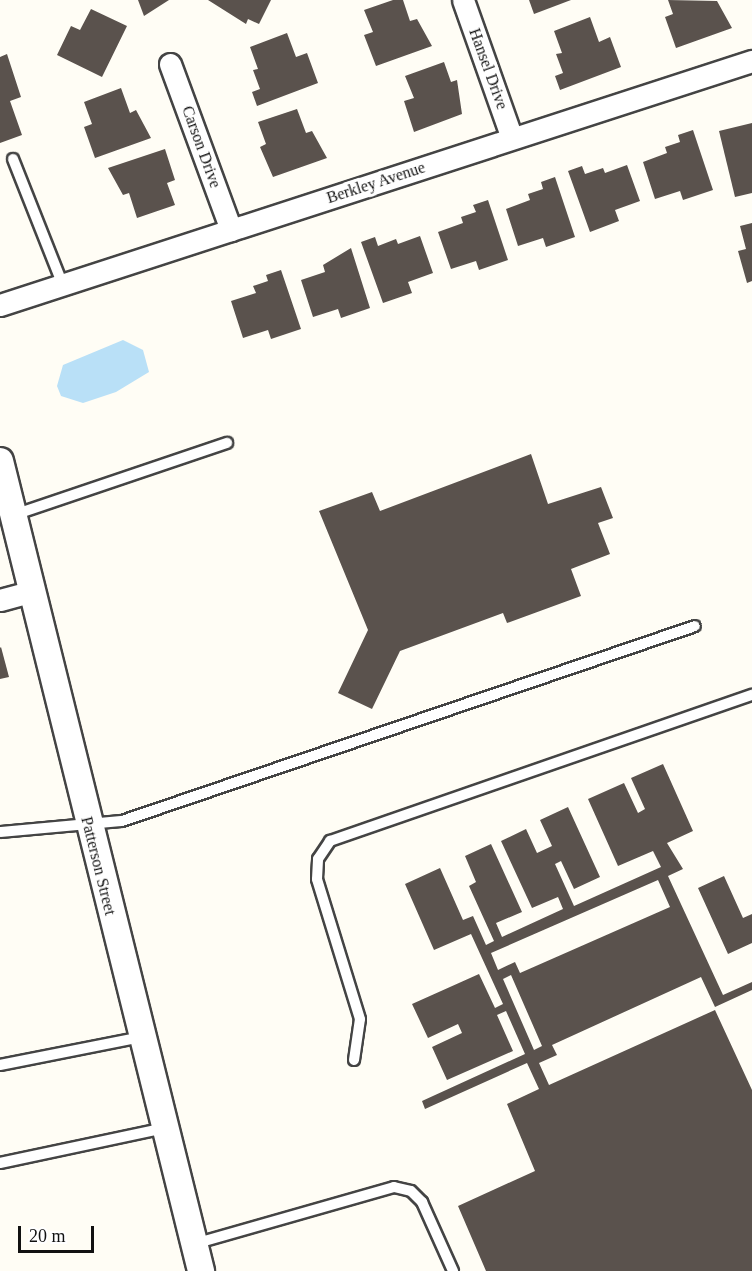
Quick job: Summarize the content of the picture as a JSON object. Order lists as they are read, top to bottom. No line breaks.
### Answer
{"streets":{"street":["Hansel Drive","Carson Drive","Berkley Avenue","Patterson Street"]},"crossings":[["Hansel Drive","Berkley Avenue"],["Carson Drive","Berkley Avenue"]],"scale_bar":"20 m"}
